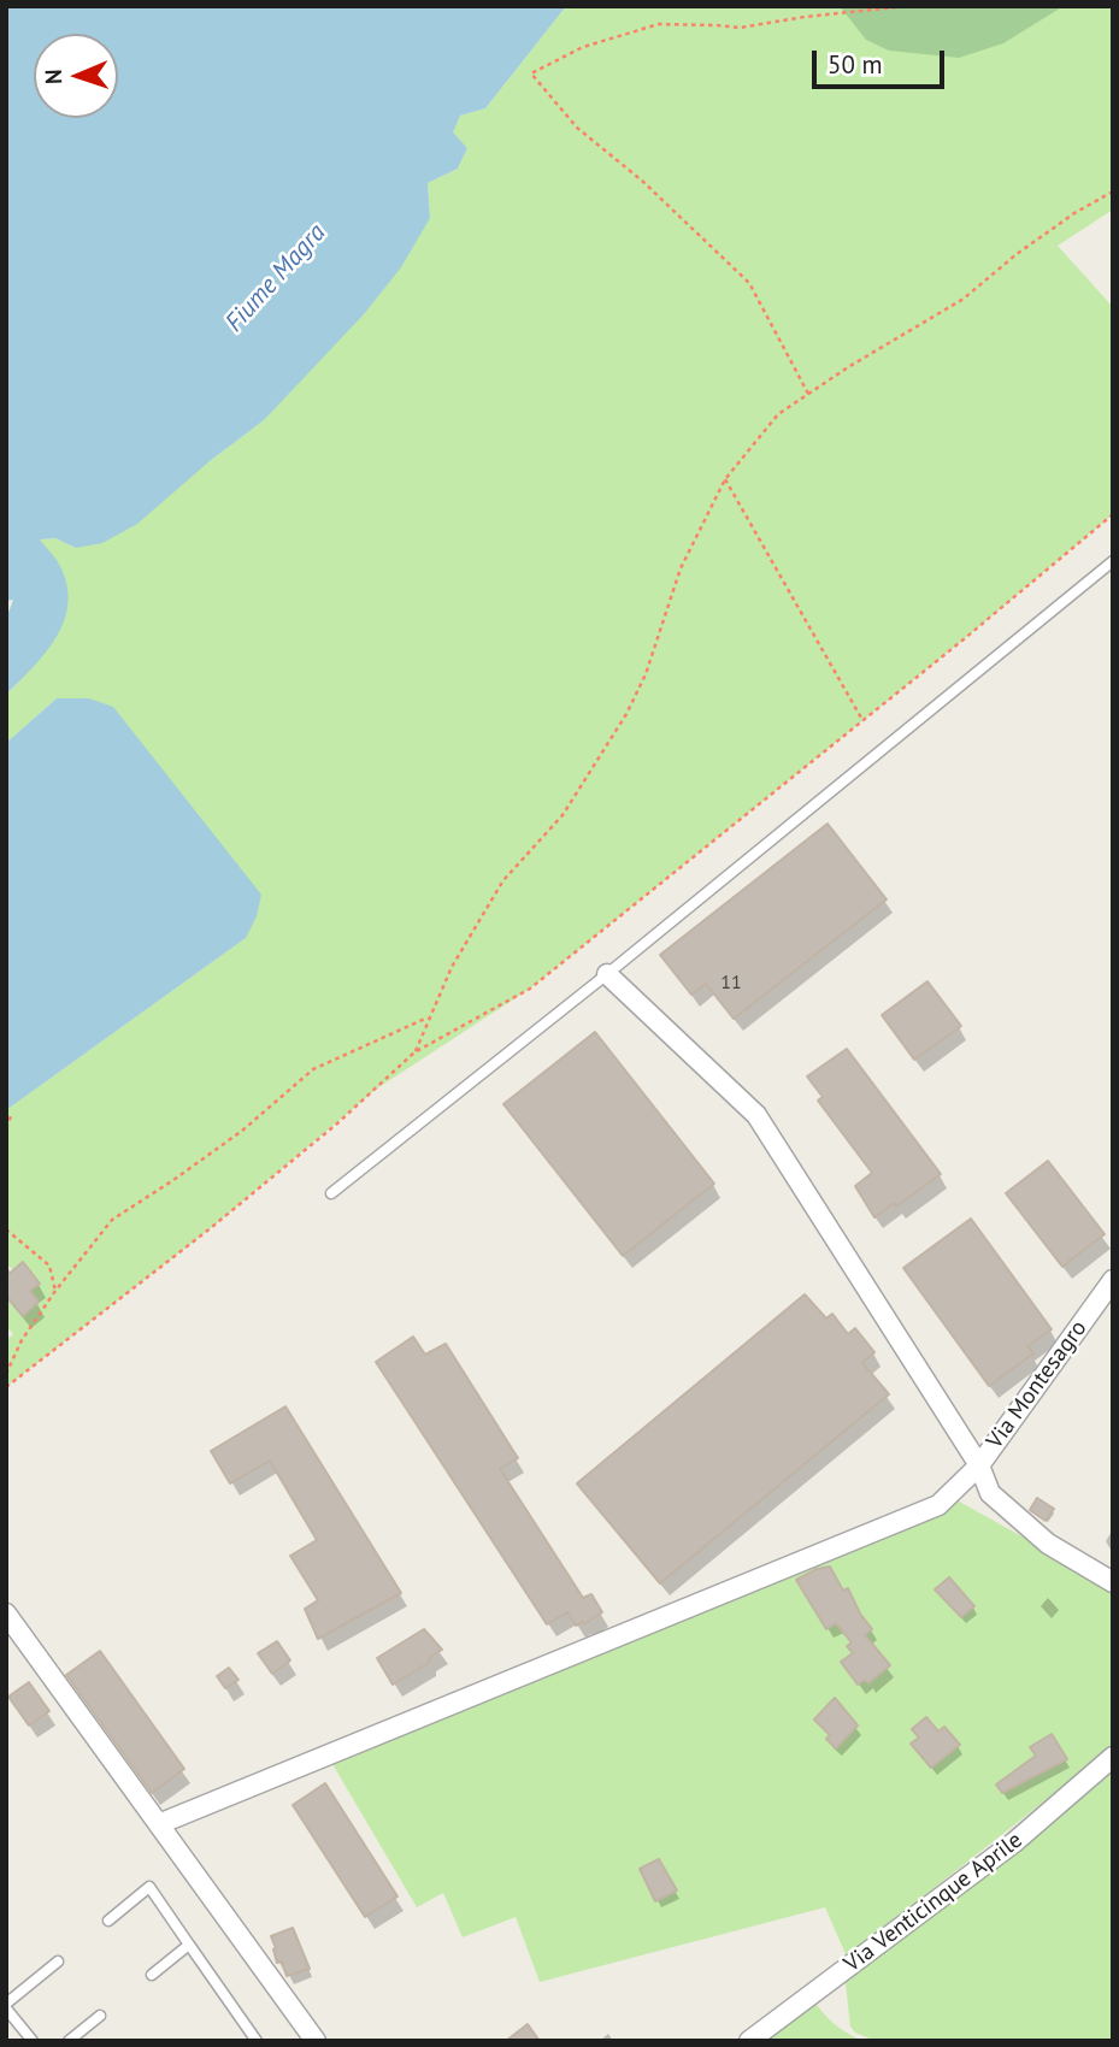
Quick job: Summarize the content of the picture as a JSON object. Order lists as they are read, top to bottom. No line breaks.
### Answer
{"streets":{"street":["Via Montesagro","Via Venticinque Aprile"]},"water":["Fiume Magra"],"house_numbers":["11"],"scale_bar":"50 m","north":"left"}
